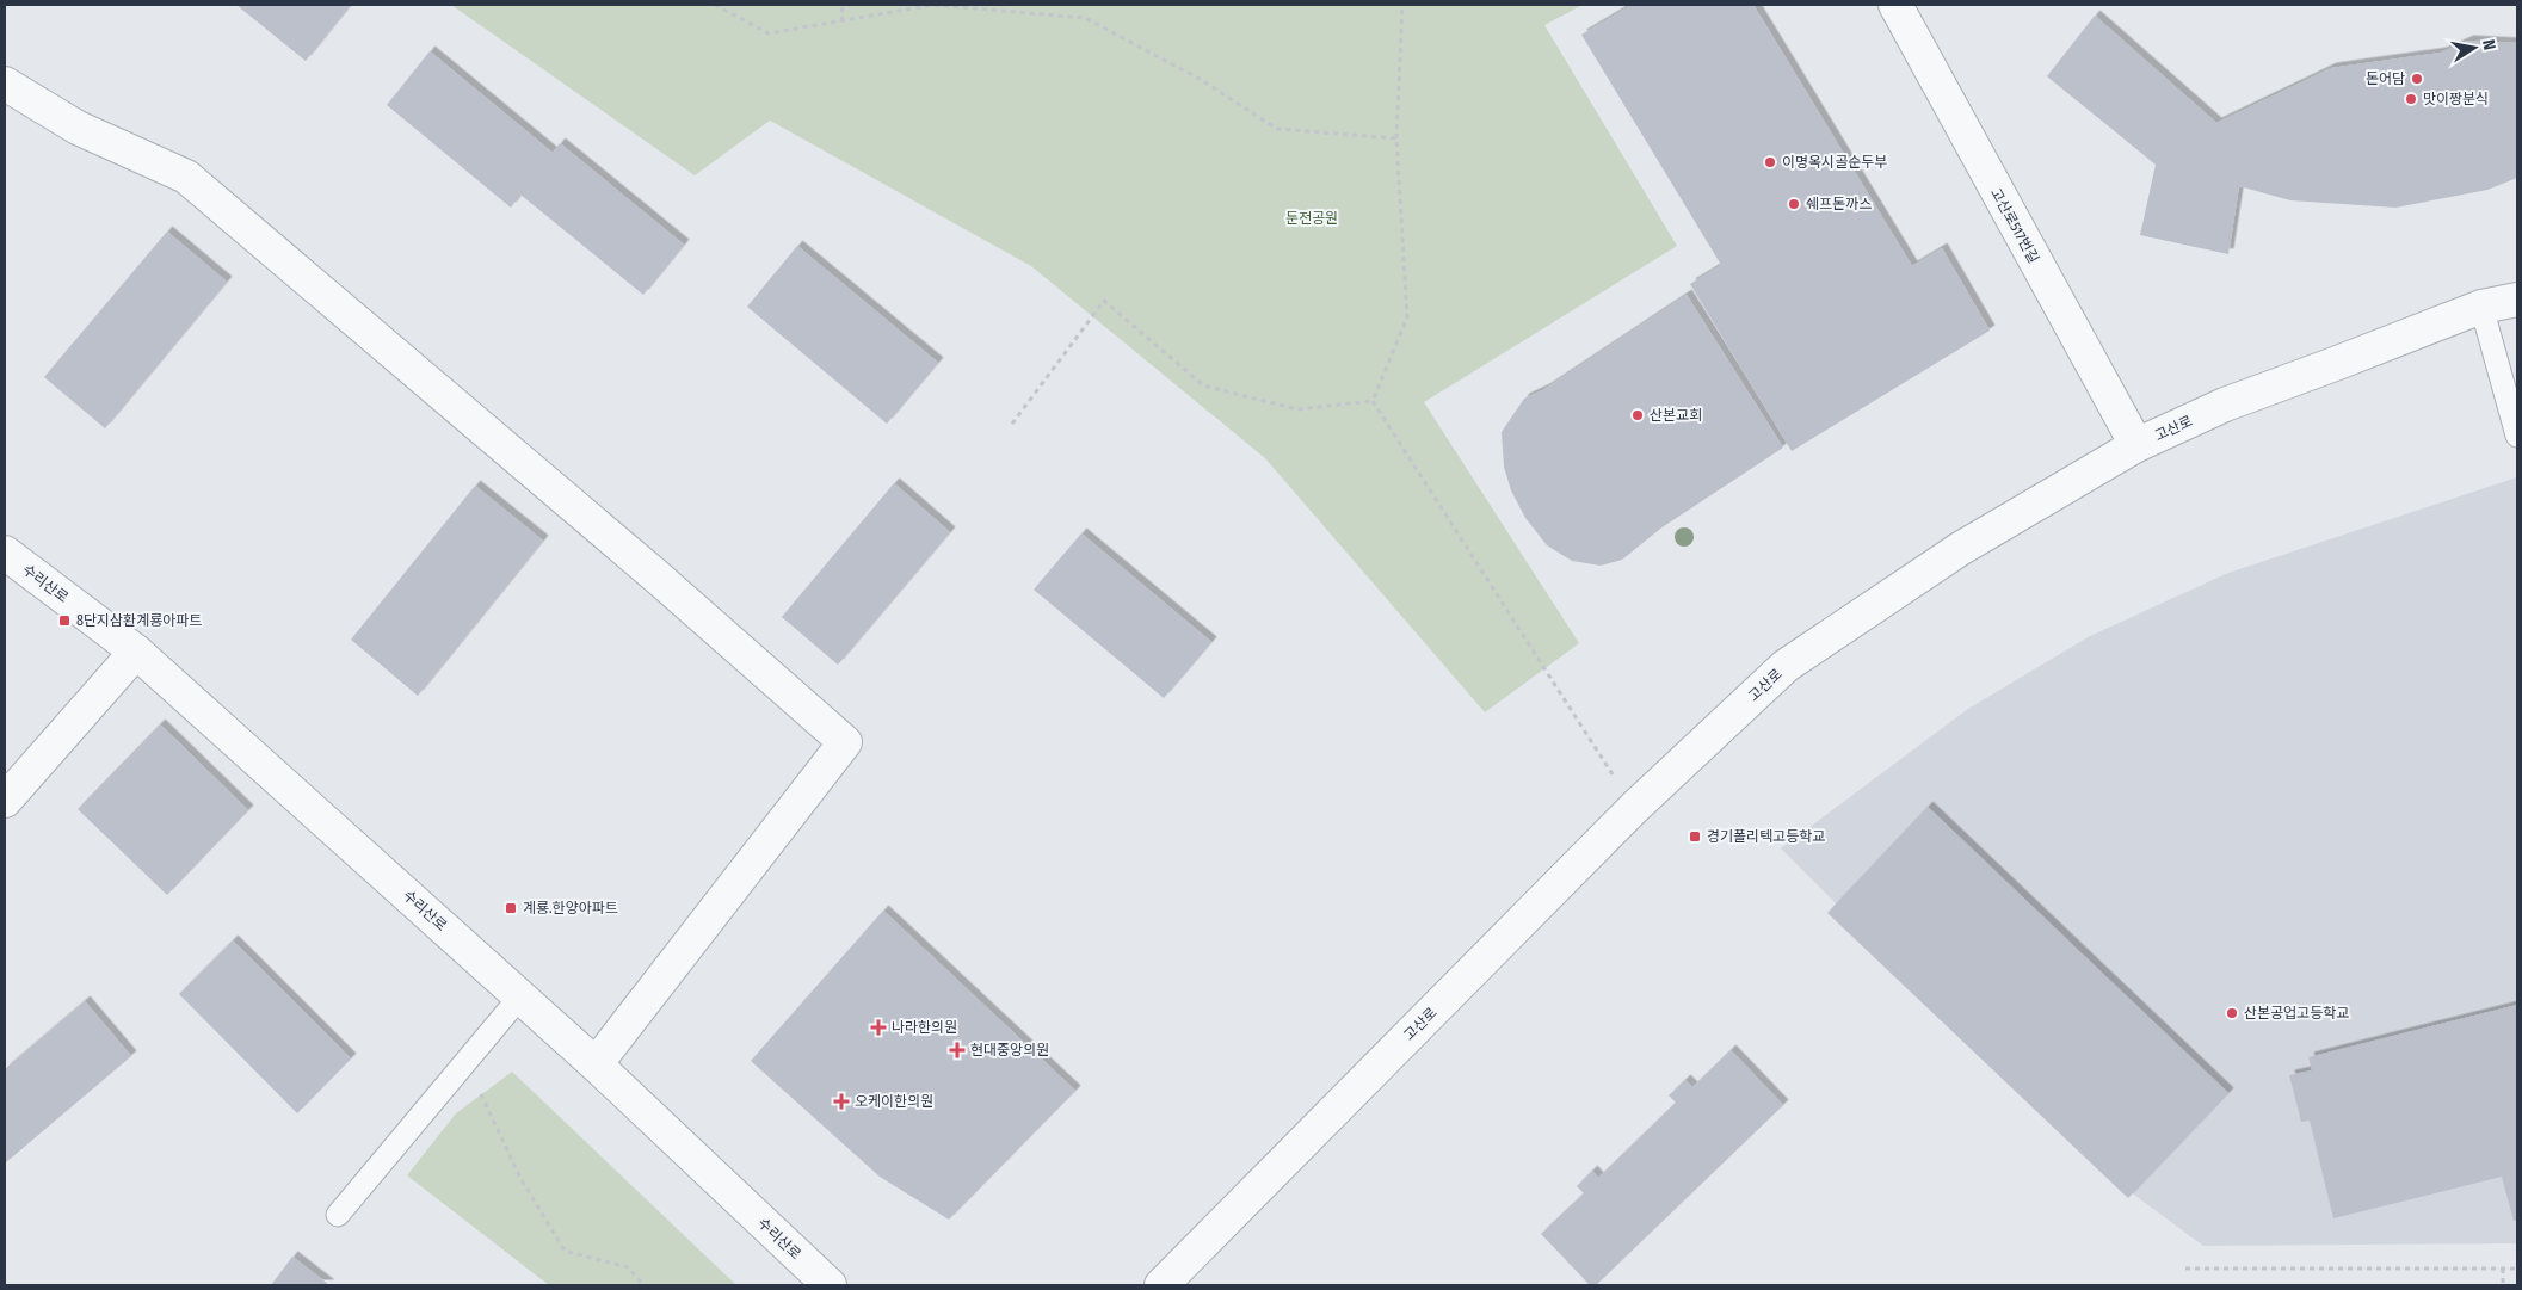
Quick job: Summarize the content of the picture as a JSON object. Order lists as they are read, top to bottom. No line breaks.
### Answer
{"streets":{"street":["고산로517번길","고산로","수리산로"]},"crossings":[["고산로517번길","고산로"]],"parks":["둔전공원"],"places":{"other":["돈어담","맛이짱분식","이명옥시골순두부","쉐프돈까스","산본교회","산본공업고등학교"],"transit":["8단지삼환계룡아파트","경기폴리텍고등학교","계룡.한양아파트"],"health":["나라한의원","현대중앙의원","오케이한의원"]},"north":"right"}
